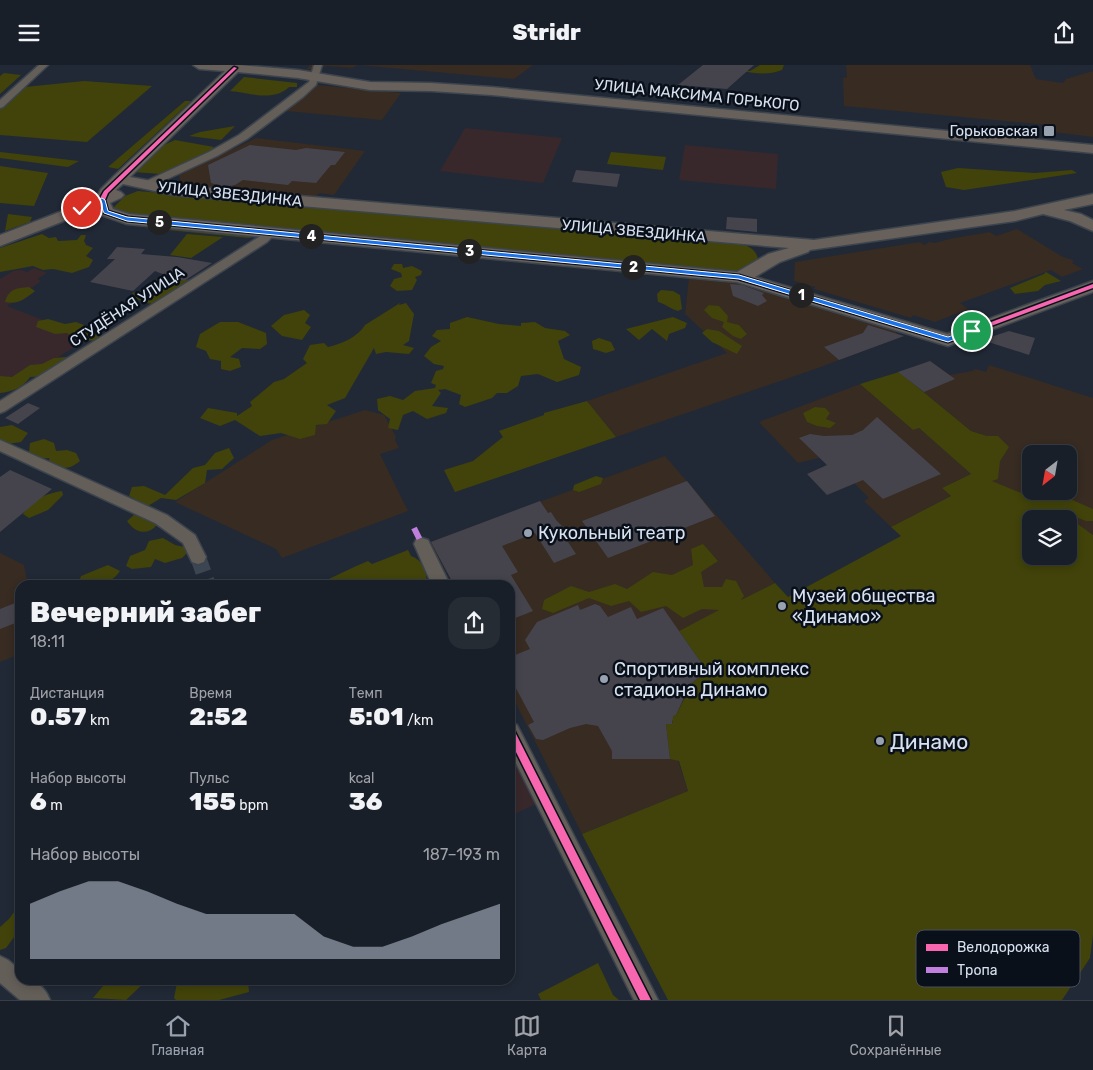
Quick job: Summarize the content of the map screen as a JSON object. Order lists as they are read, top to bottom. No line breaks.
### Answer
{"streets":{"street":["УЛИЦА МАКСИМА ГОРЬКОГО","УЛИЦА ЗВЕЗДИНКА","СТУДЁНАЯ УЛИЦА"]},"crossings":[["УЛИЦА ЗВЕЗДИНКА","СТУДЁНАЯ УЛИЦА"]],"places":{"transit":["Горьковская"],"other":["Кукольный театр","Музей общества «Динамо»","Спортивный комплекс стадиона Динамо","Динамо"]},"legend":["Велодорожка","Тропа"],"north":"bottom left","page":{"header":"Stridr","pins":["5","4","3","2","1"],"heading":["Вечерний забег","18:11"],"stats":[["Дистанция","0.57 km"],["Время","2:52"],["Темп","5:01 /km"],["Набор высоты","6 m"],["Пульс","155 bpm"],["kcal","36"]],"chart":["Набор высоты","187–193 m"],"tabs":["Главная","Карта","Сохранённые"]}}
